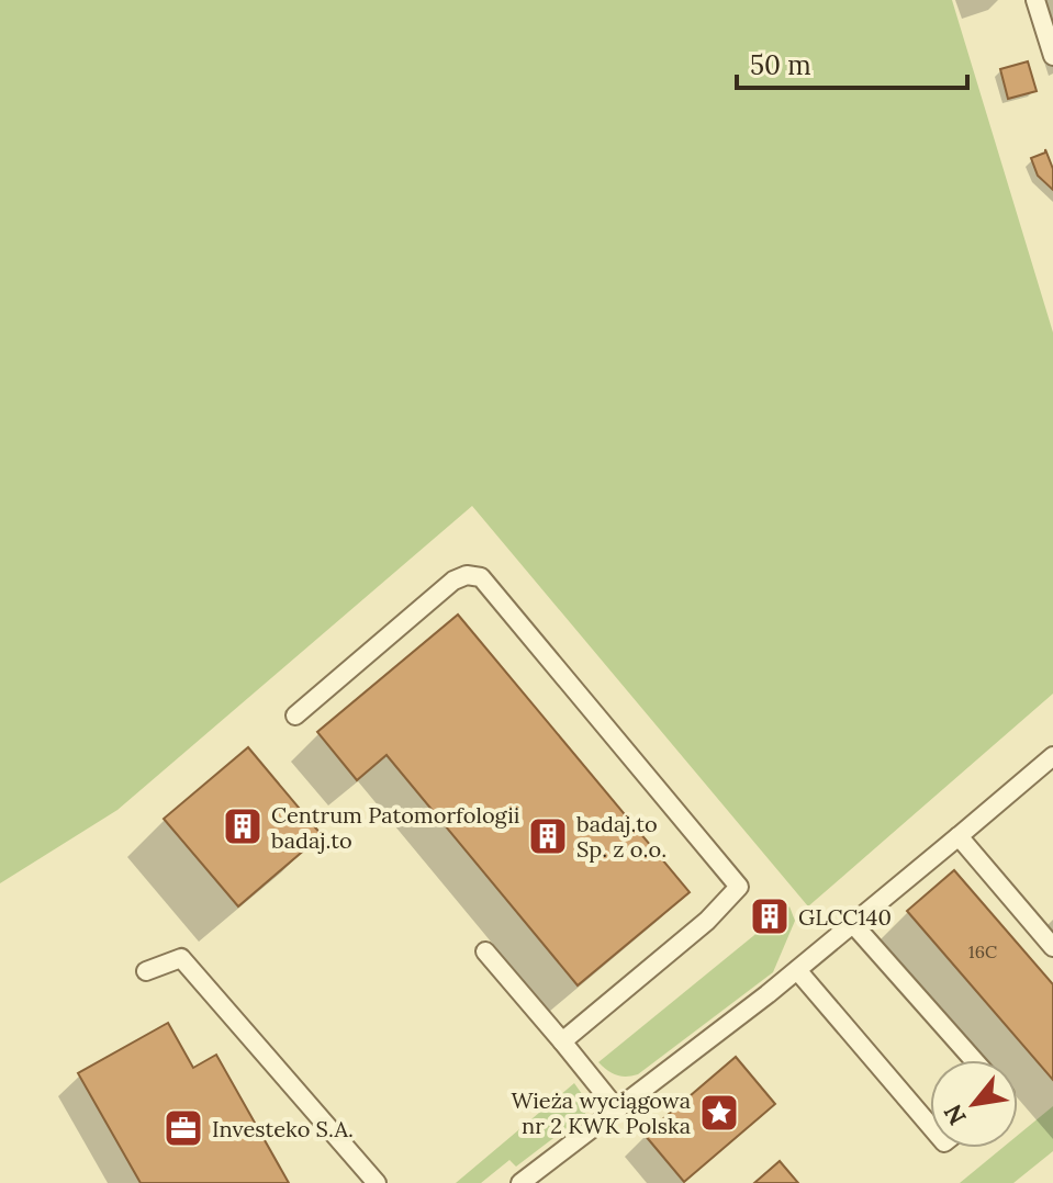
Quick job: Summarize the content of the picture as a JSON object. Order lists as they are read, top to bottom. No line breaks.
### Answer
{"places":{"building":["Centrum Patomorfologii badaj.to","badaj.to Sp. z o.o.","GLCC140"],"place":["Wieża wyciągowa nr 2 KWK Polska"],"office":["Investeko S.A."]},"house_numbers":["16C"],"scale_bar":"50 m","north":"bottom left"}
